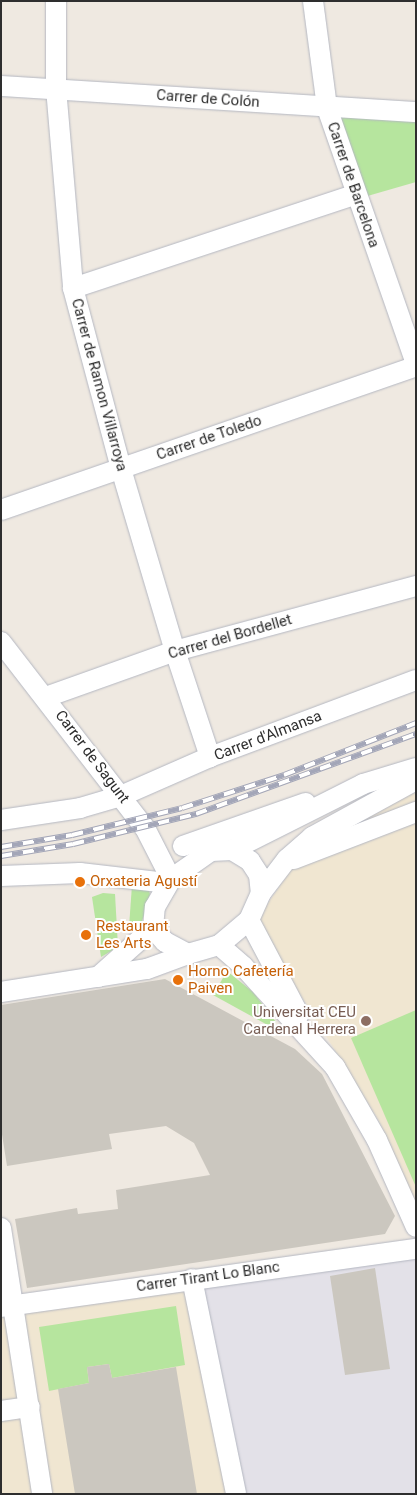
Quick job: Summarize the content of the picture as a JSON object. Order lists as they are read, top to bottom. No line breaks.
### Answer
{"streets":{"street":["Carrer de Colón","Carrer de Barcelona","Carrer de Ramon Villarroya","Carrer de Toledo","Carrer del Bordellet","Carrer d'Almansa","Carrer de Sagunt","Carrer Tirant Lo Blanc"]},"crossings":[["Carrer de Colón","Carrer de Barcelona"],["Carrer de Colón","Carrer de Ramon Villarroya"],["Carrer de Barcelona","Carrer de Toledo"],["Carrer de Ramon Villarroya","Carrer de Toledo"],["Carrer de Ramon Villarroya","Carrer del Bordellet"],["Carrer de Ramon Villarroya","Carrer d'Almansa"],["Carrer del Bordellet","Carrer de Sagunt"],["Carrer d'Almansa","Carrer de Sagunt"]],"places":["Orxateria Agustí","Restaurant Les Arts","Horno Cafetería Paiven","Universitat CEU Cardenal Herrera"]}
